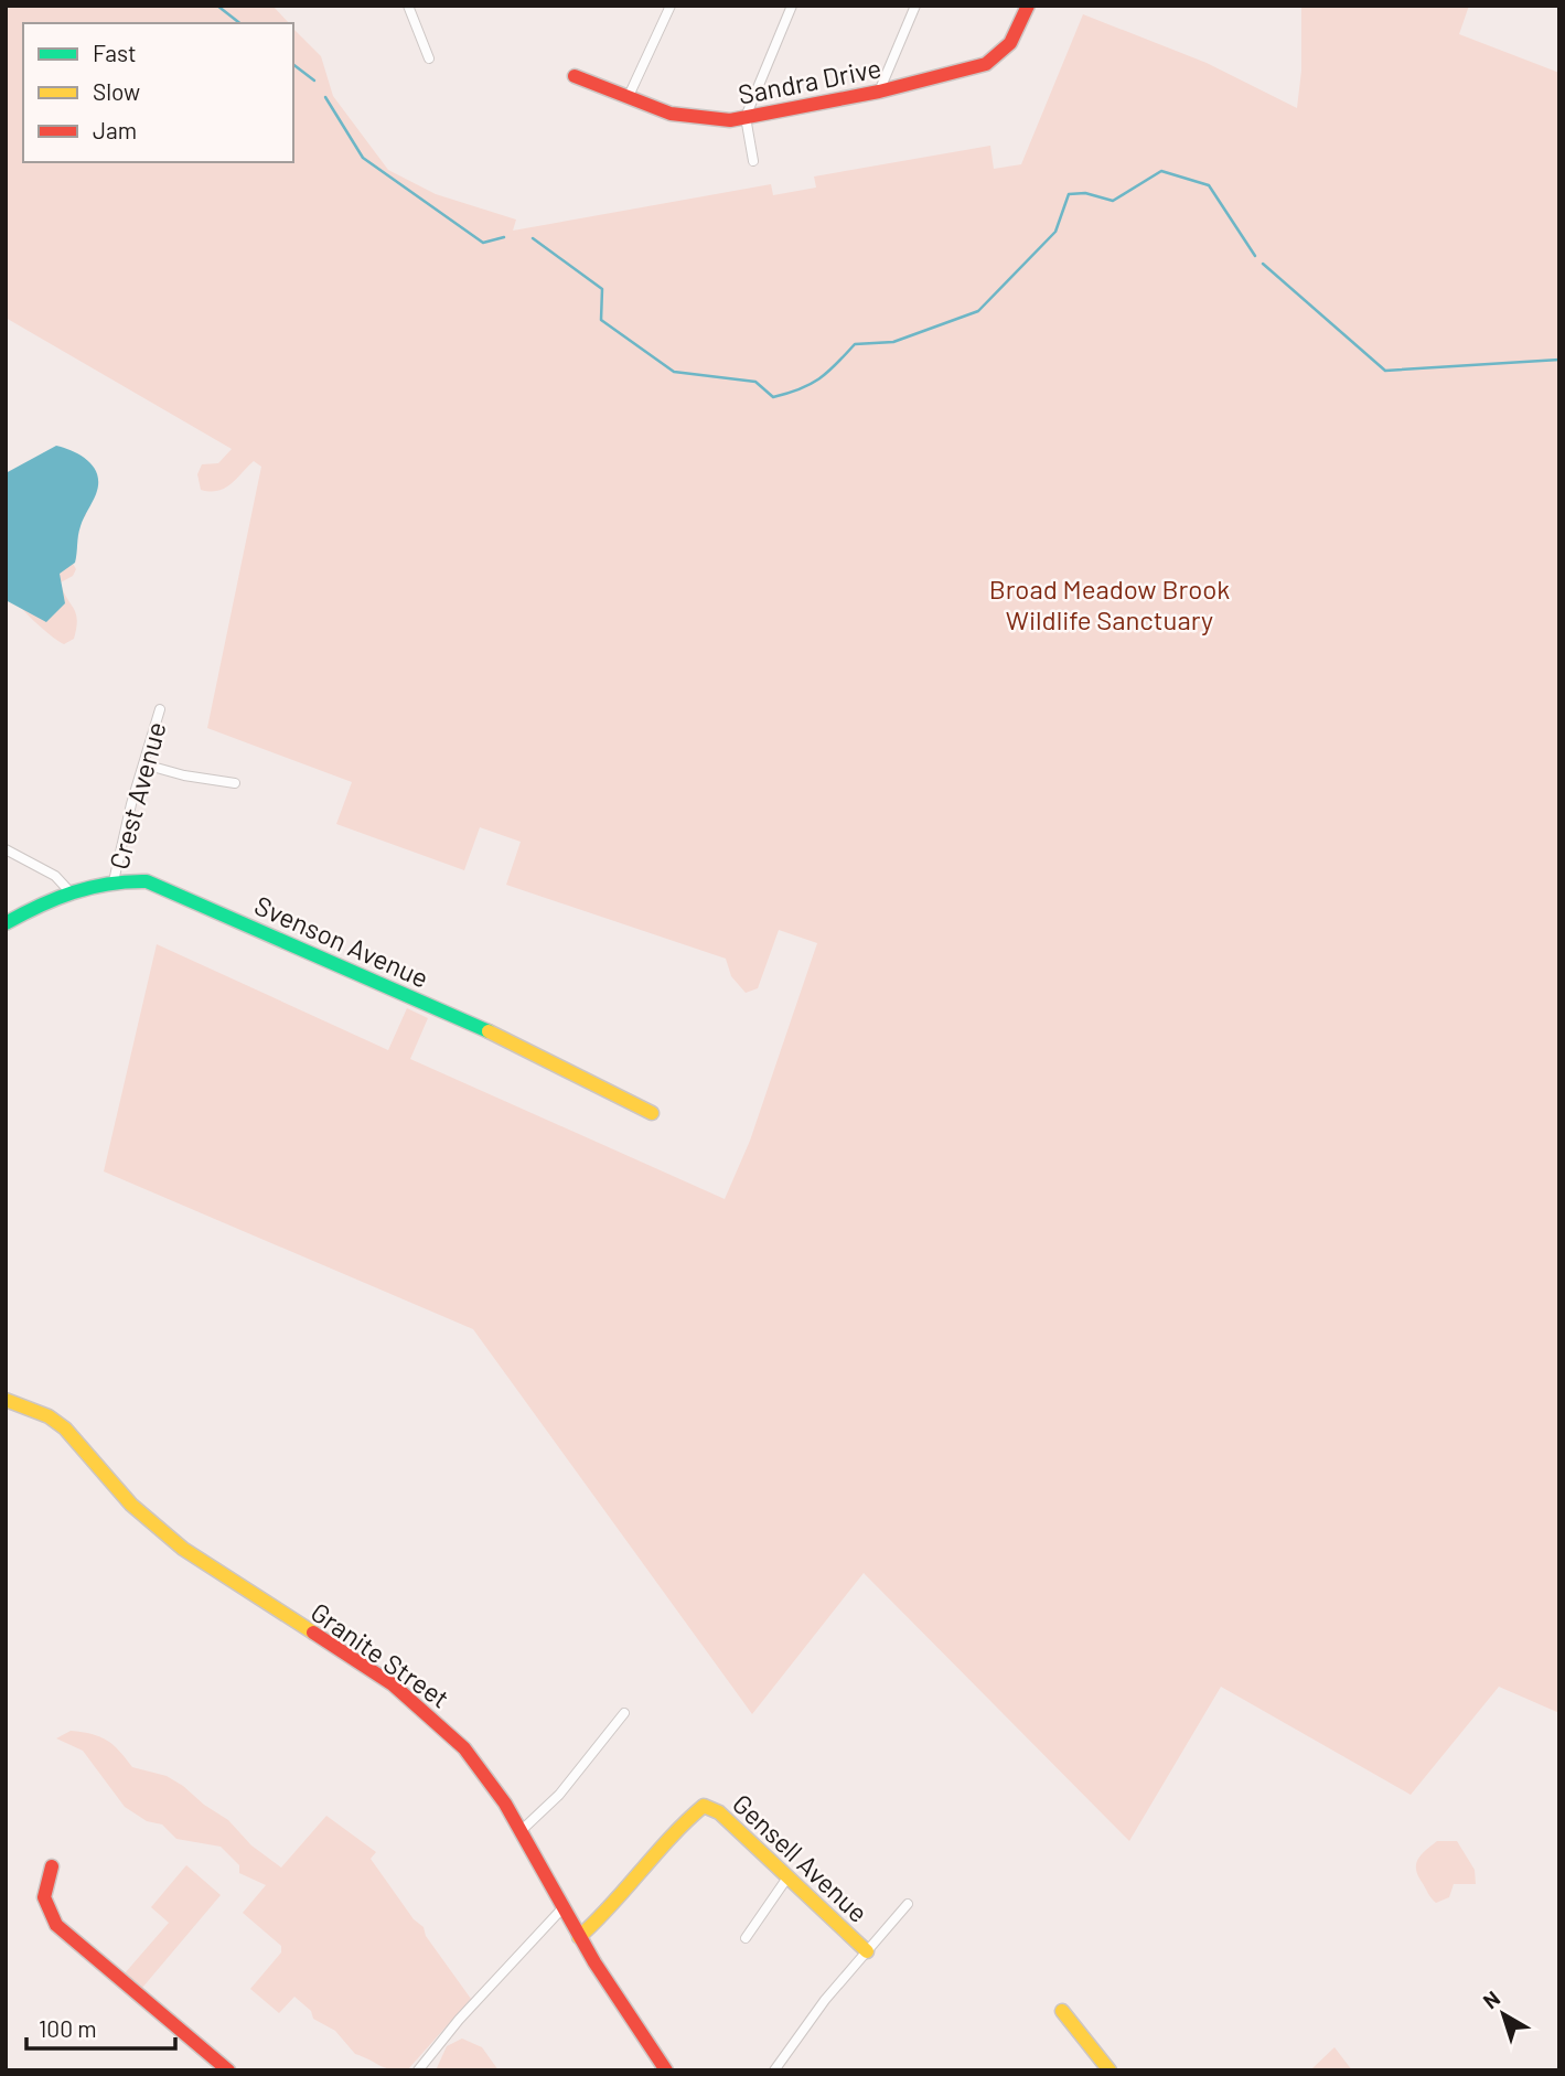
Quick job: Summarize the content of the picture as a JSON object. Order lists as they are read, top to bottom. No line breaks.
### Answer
{"streets":{"street":["Sandra Drive","Crest Avenue","Svenson Avenue","Granite Street","Gensell Avenue"]},"crossings":[["Crest Avenue","Svenson Avenue"],["Granite Street","Gensell Avenue"]],"parks":["Broad Meadow Brook Wildlife Sanctuary"],"legend":["Fast","Slow","Jam"],"scale_bar":"100 m","north":"top left"}
